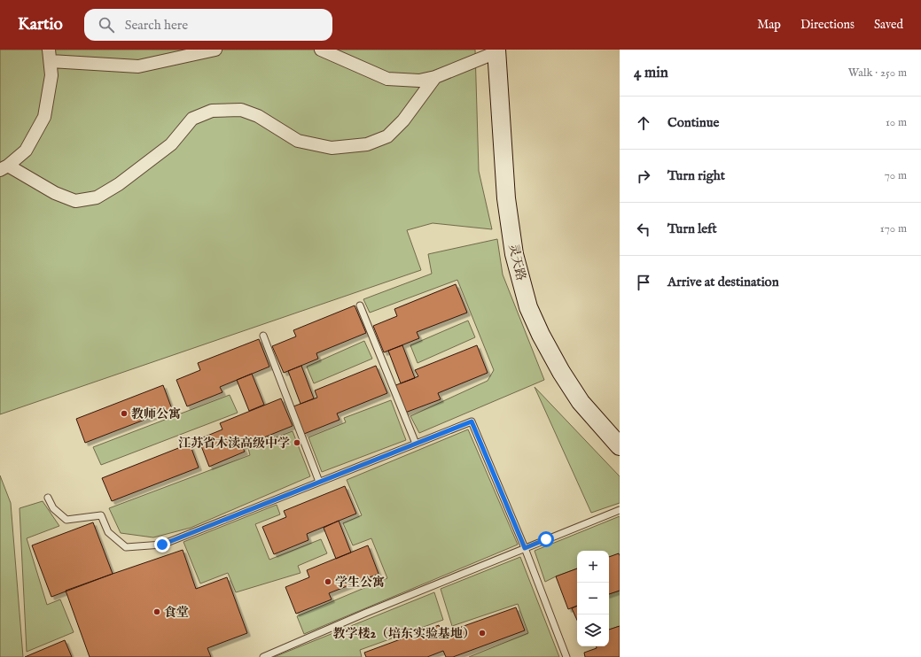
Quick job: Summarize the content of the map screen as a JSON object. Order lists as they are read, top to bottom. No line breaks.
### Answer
{"streets":{"street":["灵天路"]},"places":["教师公寓","江苏省木渎高级中学","学生公寓","食堂","教学楼2（培东实验基地）"],"page":{"header":"Kartio","search":"Search here","nav":["Map","Directions","Saved"],"heading":["4 min","Walk · 250 m"],"list":[["Continue","10 m"],["Turn right","70 m"],["Turn left","170 m"],"Arrive at destination"],"map_buttons":["+","−"]}}
